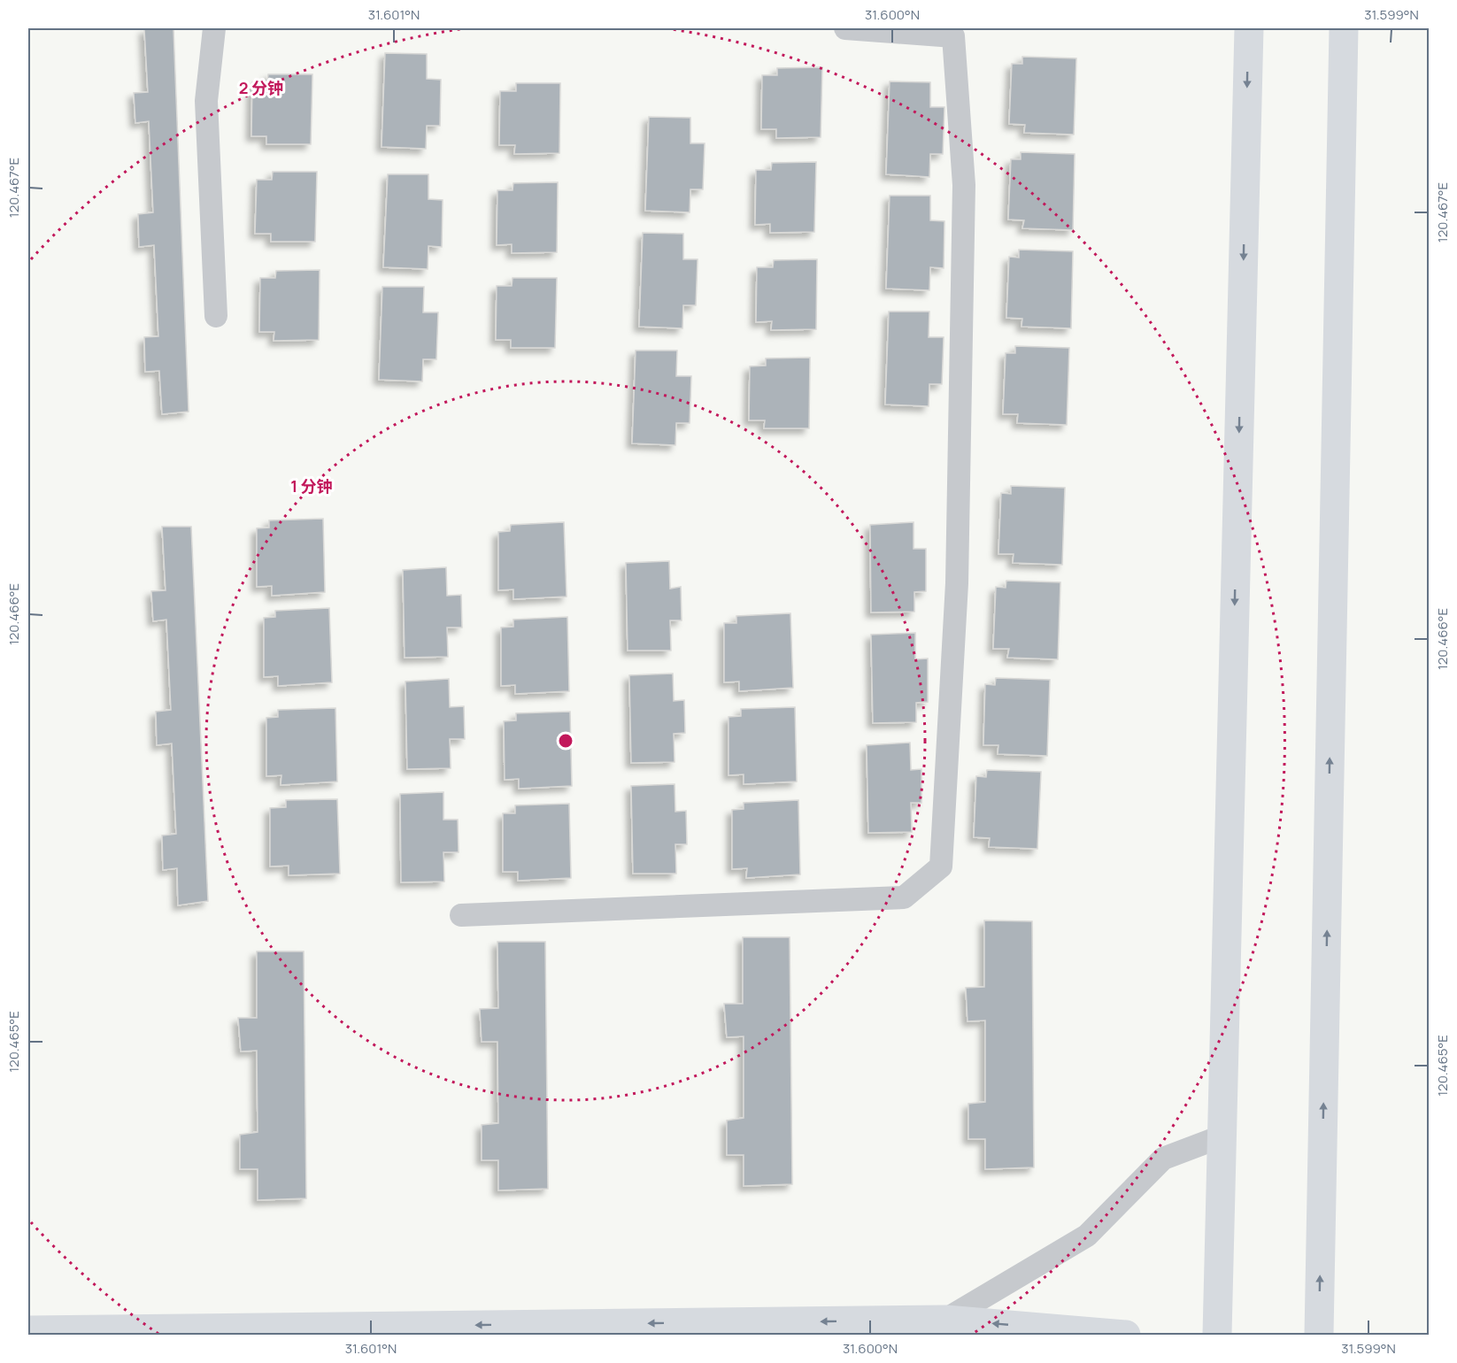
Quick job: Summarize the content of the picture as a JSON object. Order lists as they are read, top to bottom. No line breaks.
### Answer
{"coordinates":["31.601°N","31.600°N","31.599°N","120.467°E","120.466°E","120.465°E"],"rings":["2 分钟","1 分钟"]}
